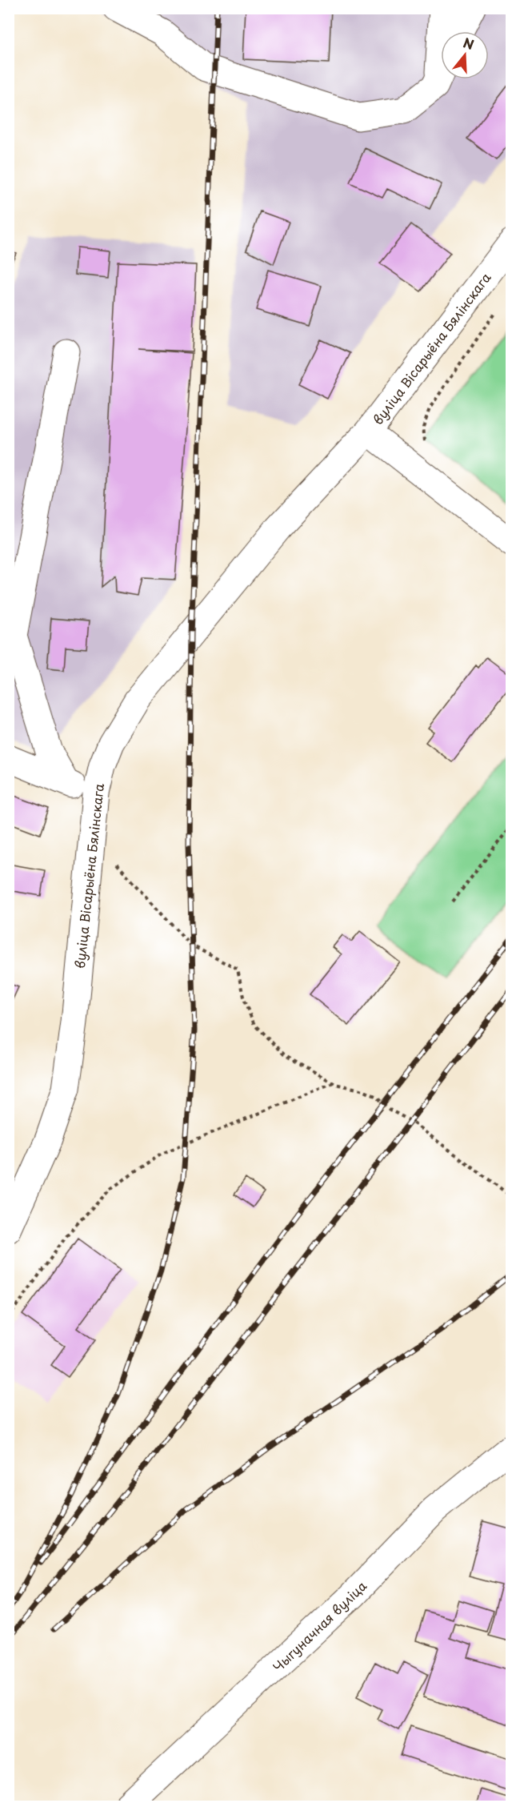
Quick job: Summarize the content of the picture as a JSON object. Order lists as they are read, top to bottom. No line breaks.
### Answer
{"streets":{"street":["вуліца Вісарыёна Бялінскага","Чыгуначная вуліца"]},"north":"top"}
